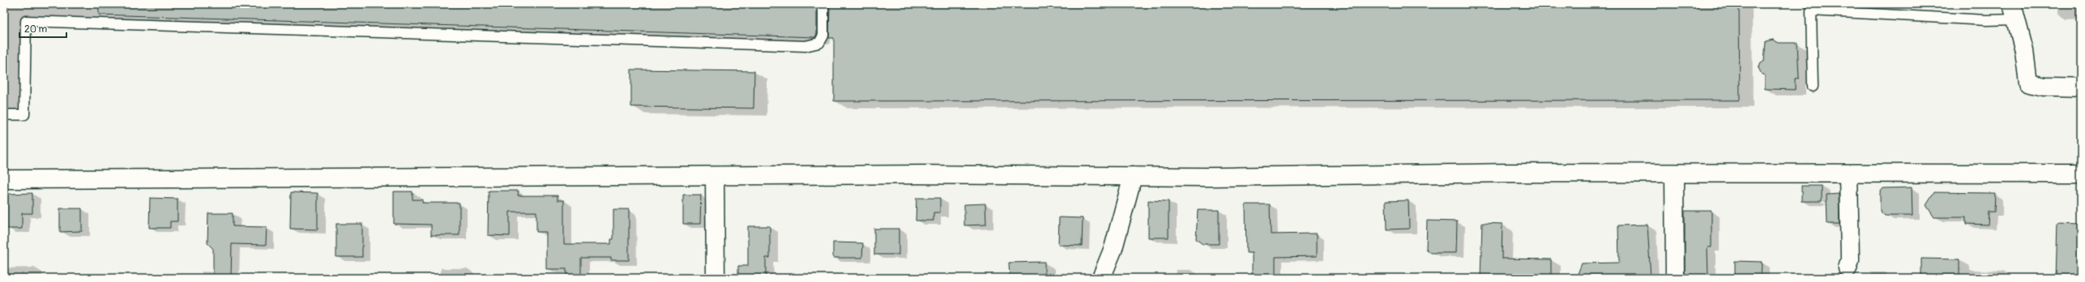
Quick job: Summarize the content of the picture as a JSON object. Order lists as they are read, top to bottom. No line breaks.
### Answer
{"scale_bar":"20 m"}
